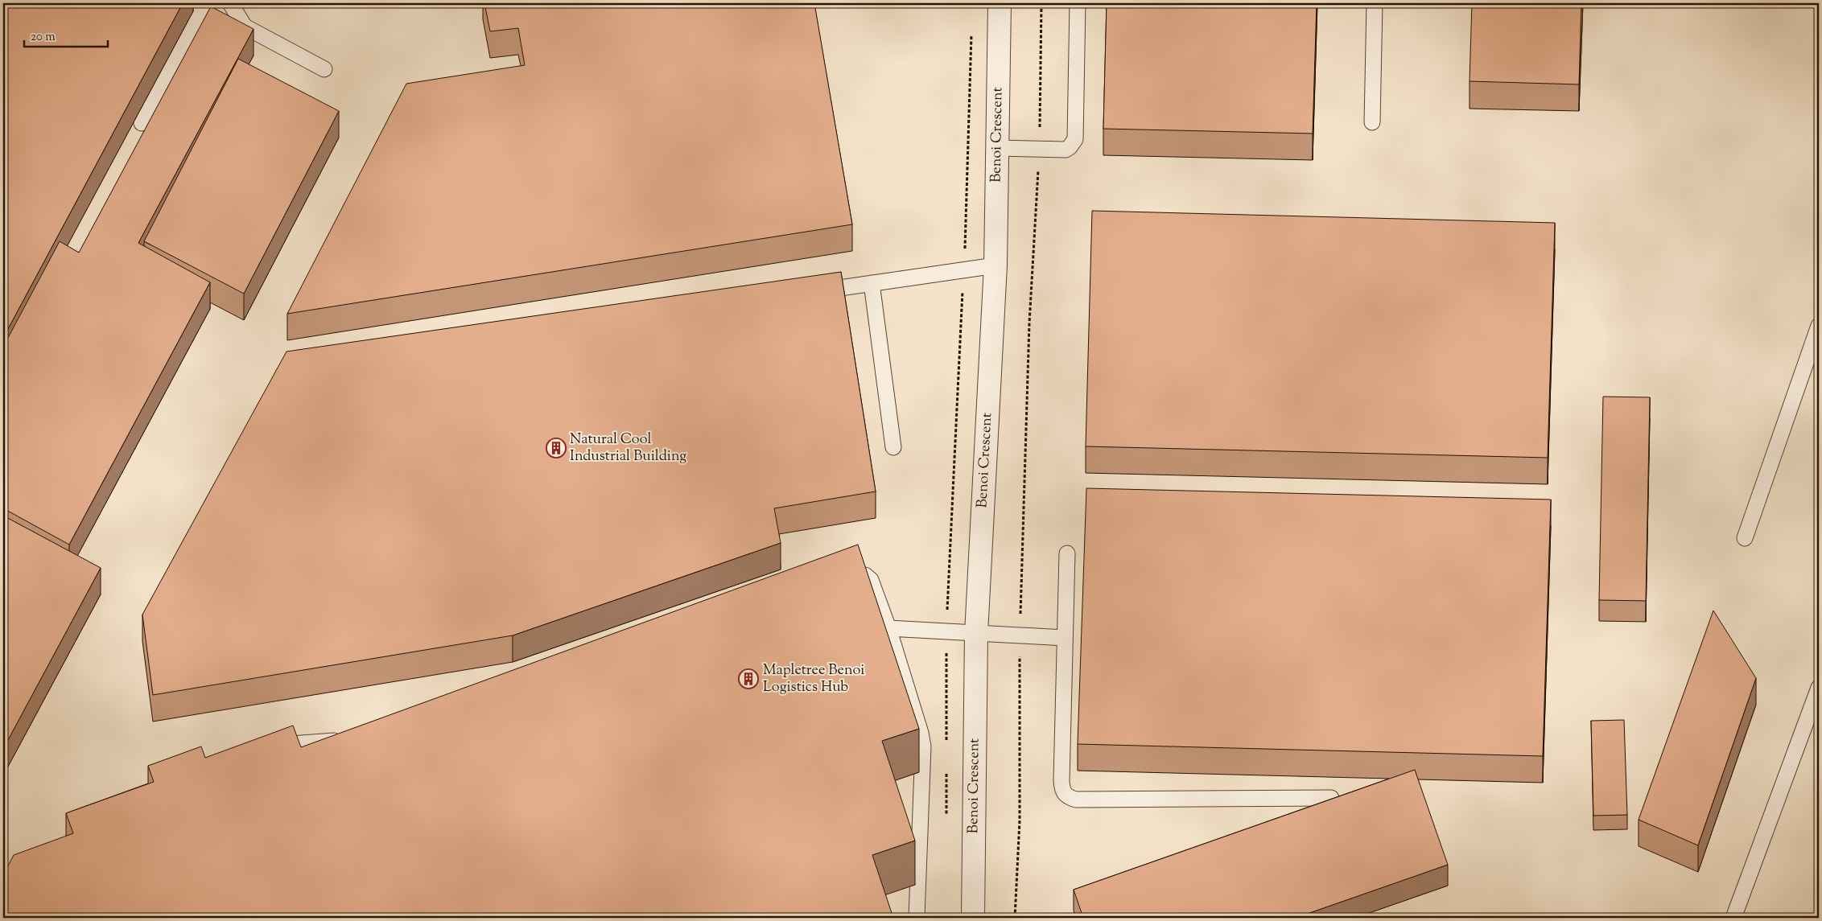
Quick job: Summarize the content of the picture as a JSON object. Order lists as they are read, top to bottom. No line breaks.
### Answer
{"streets":{"street":["Benoi Crescent"]},"places":{"building":["Natural Cool Industrial Building","Mapletree Benoi Logistics Hub"]},"scale_bar":"20 m"}
